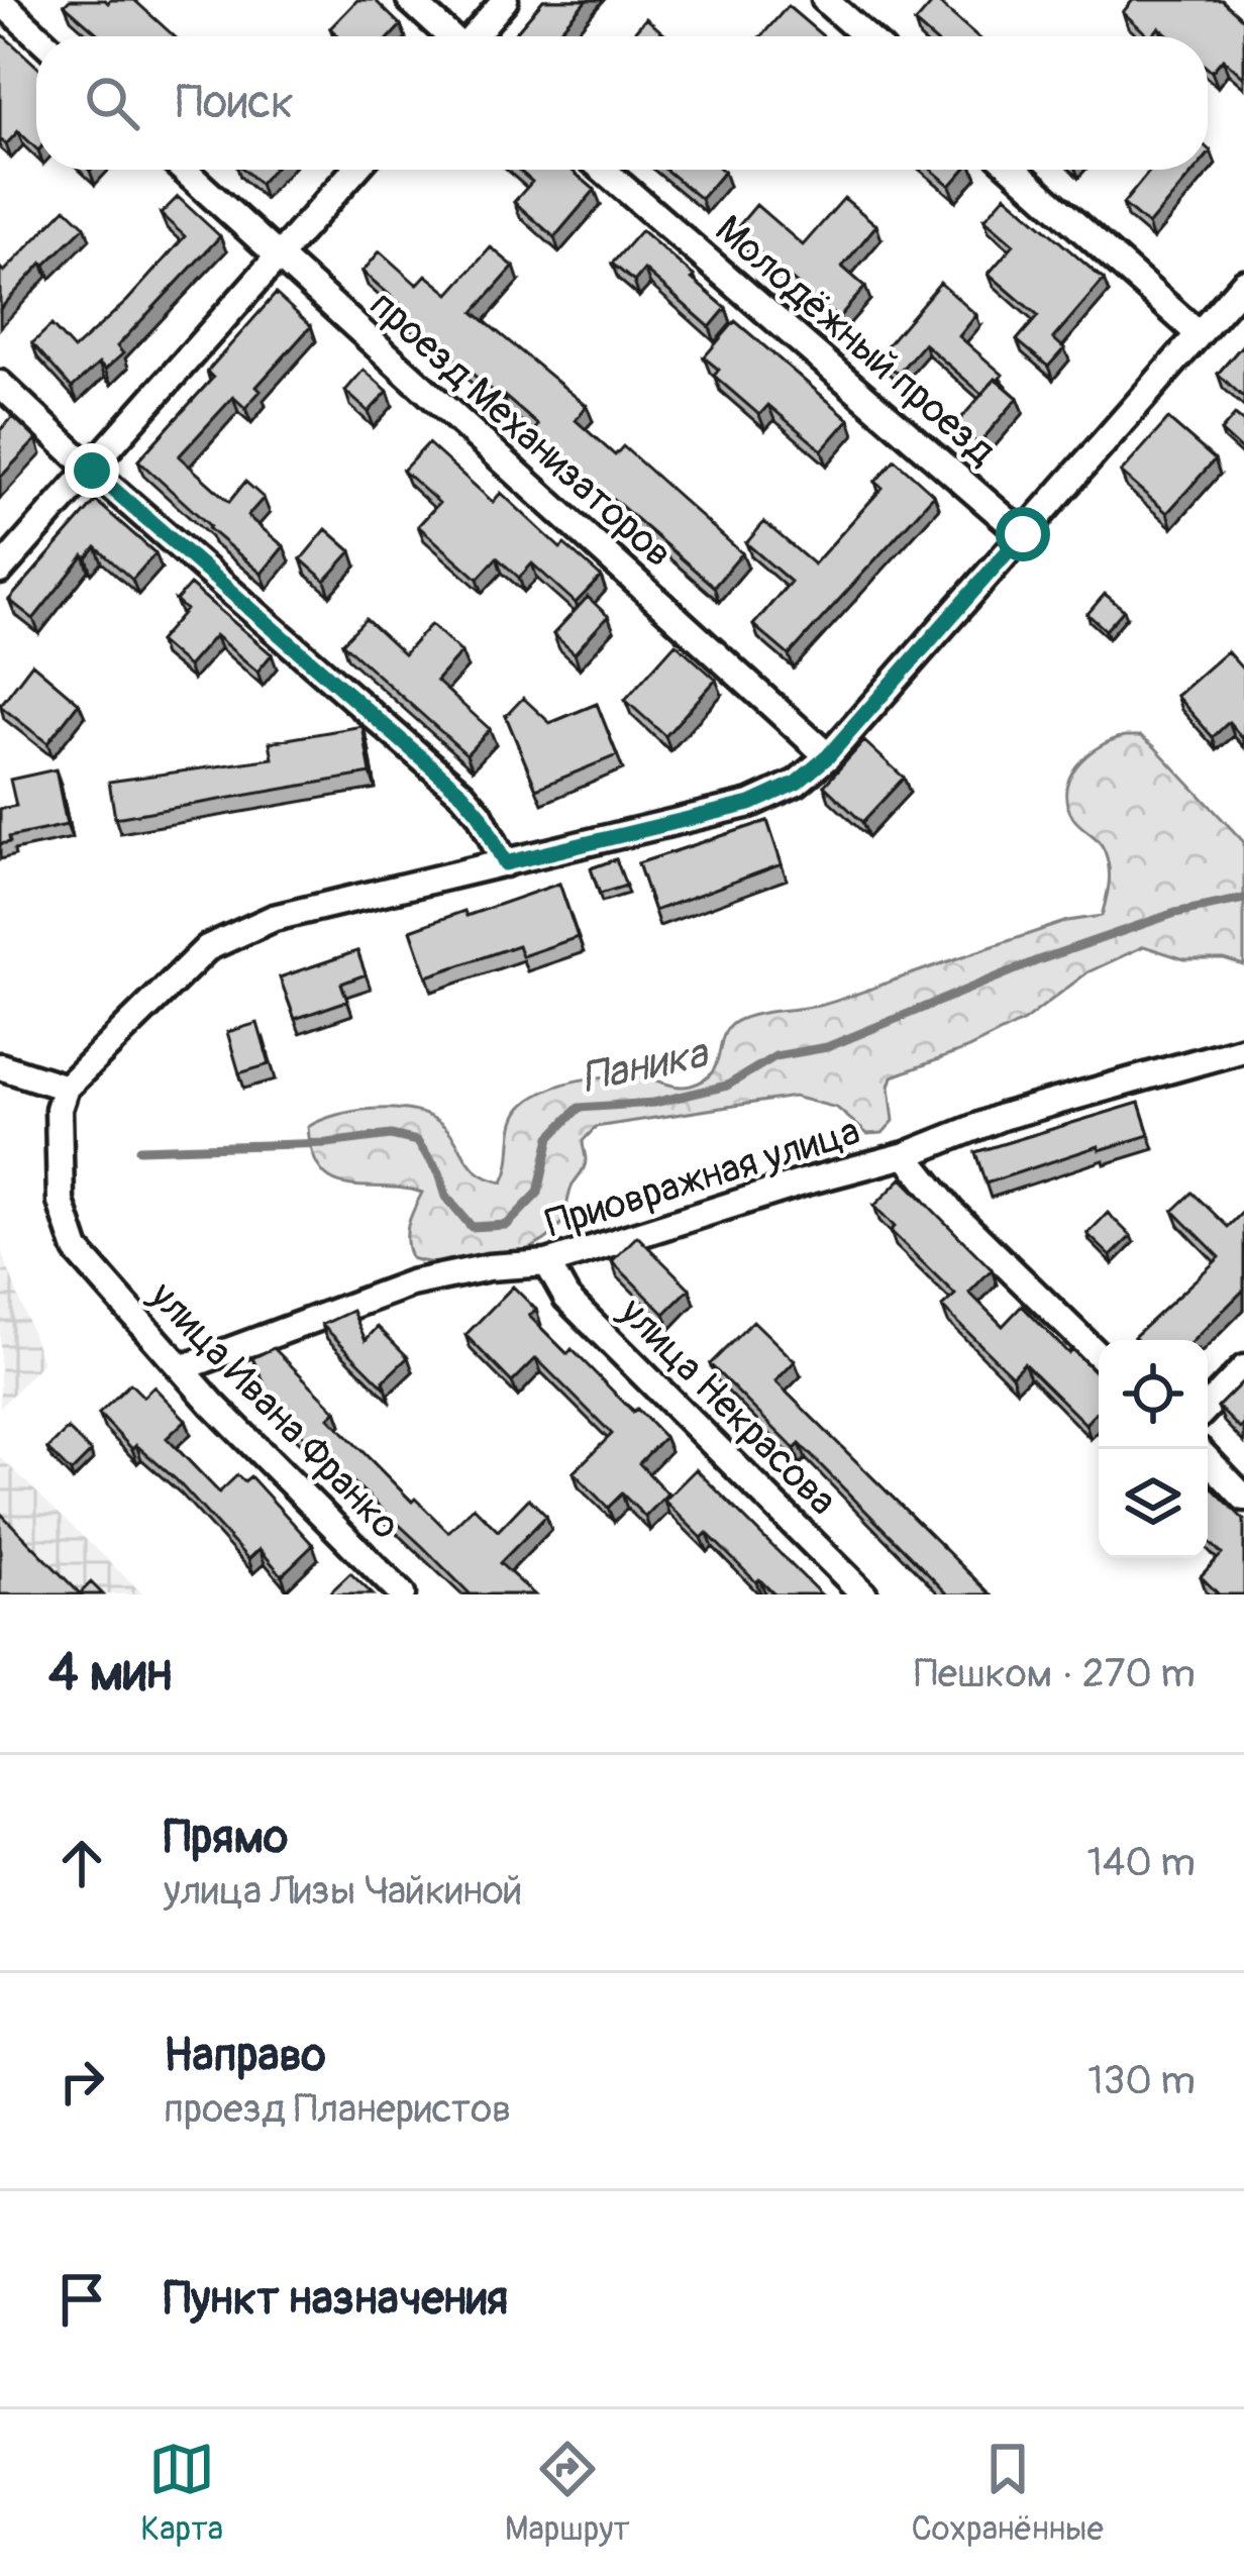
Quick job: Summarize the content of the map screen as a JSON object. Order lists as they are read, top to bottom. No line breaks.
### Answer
{"streets":{"street":["Молодёжный проезд","проезд Механизаторов","Приовражная улица","улица Некрасова","улица Ивана Франко"]},"crossings":[["Приовражная улица","улица Некрасова"],["Приовражная улица","улица Ивана Франко"]],"water":["Паника"],"page":{"search":"Поиск","heading":["4 мин","Пешком · 270 m"],"list":[["Прямо","улица Лизы Чайкиной","140 m"],["Направо","проезд Планеристов","130 m"],"Пункт назначения"],"nav":["Карта","Маршрут","Сохранённые"]}}
